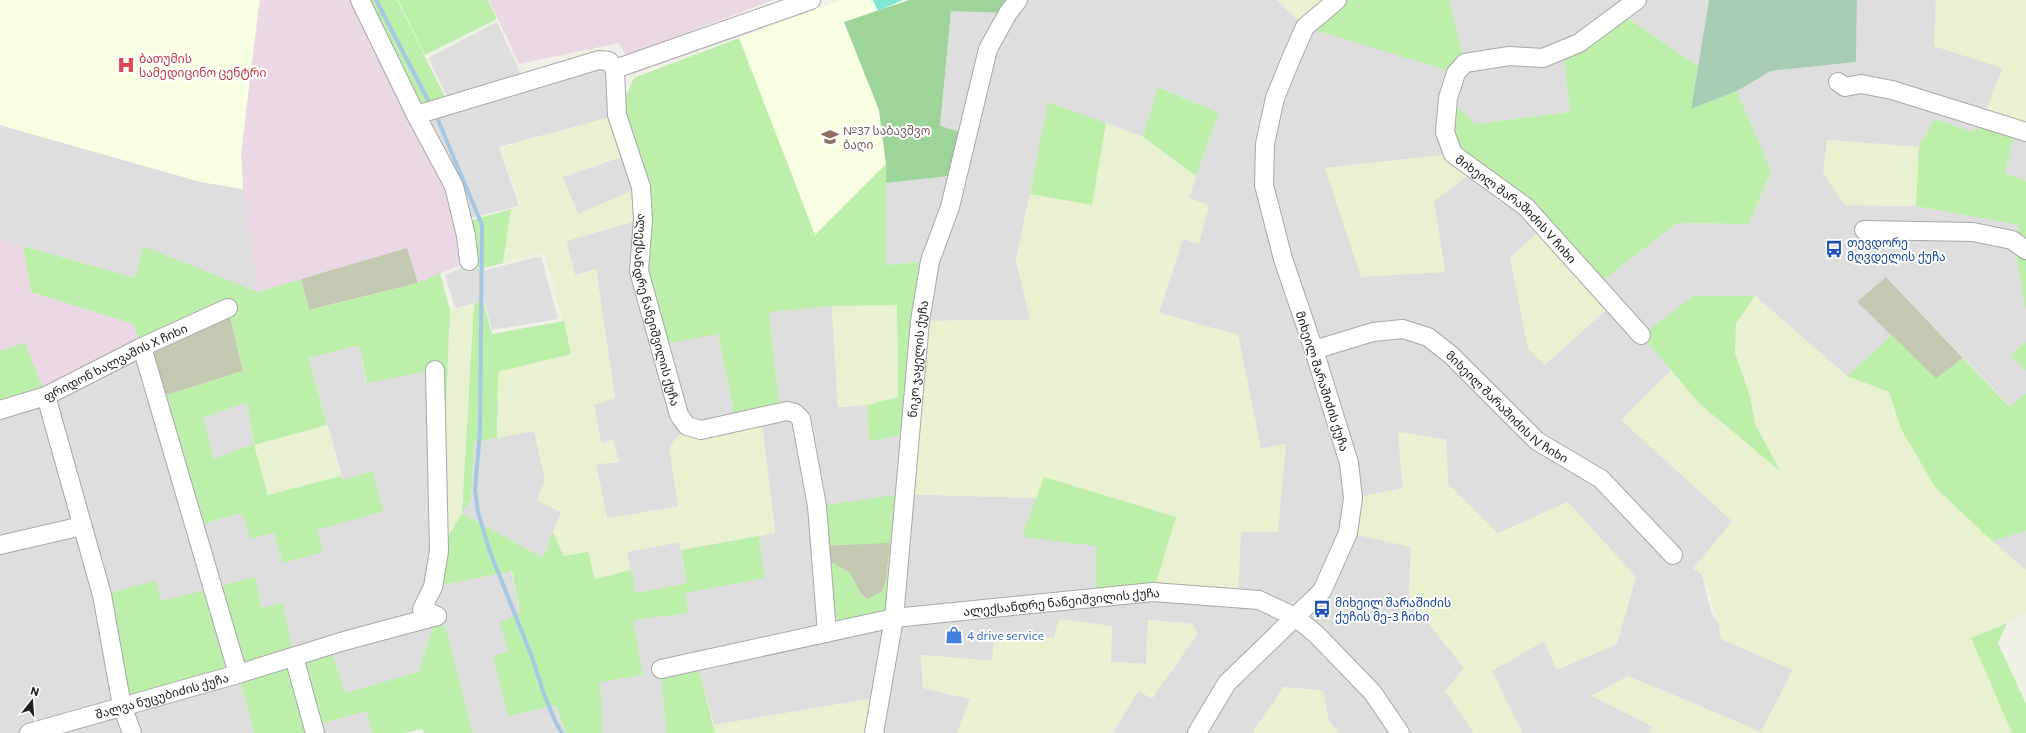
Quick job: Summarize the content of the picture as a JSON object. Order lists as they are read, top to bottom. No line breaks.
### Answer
{"streets":{"street":["მიხეილ შარაშიძის V ჩიხი","ალექსანდრე ნანეიშვილის ქუჩა","ნიკო ჯაყელის ქუჩა","ფრიდონ ხალვაშის X ჩიხი","მიხეილ შარაშიძის ქუჩა","მიხეილ შარაშიძის IV ჩიხი","შალვა ნუცუბიძის ქუჩა"]},"crossings":[["ალექსანდრე ნანეიშვილის ქუჩა","ნიკო ჯაყელის ქუჩა"],["ალექსანდრე ნანეიშვილის ქუჩა","მიხეილ შარაშიძის ქუჩა"],["მიხეილ შარაშიძის ქუჩა","მიხეილ შარაშიძის IV ჩიხი"]],"places":{"hospital":["ბათუმის სამედიცინო ცენტრი"],"school or university":["№37 საბავშვო ბაღი"],"bus stop":["თევდორე მღვდელის ქუჩა","მიხეილ შარაშიძის ქუჩის მე-3 ჩიხი"],"shop":["4 drive service"]},"north":"top"}
